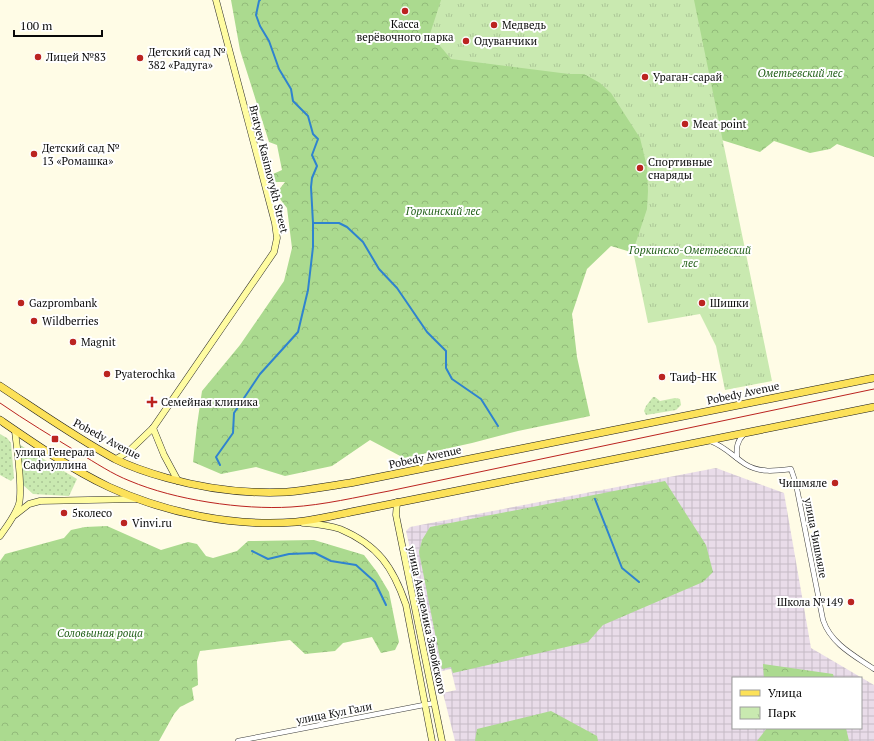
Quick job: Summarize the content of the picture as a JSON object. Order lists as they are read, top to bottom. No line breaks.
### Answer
{"streets":{"main road":["Pobedy Avenue"],"street":["Bratyev Kasimovykh Street","улица Чишмяле","улица Академика Завойского","улица Кул Гали"]},"crossings":[["Bratyev Kasimovykh Street","Pobedy Avenue"],["улица Академика Завойского","улица Кул Гали"]],"parks":["Ометьевский лес","Горкинский лес","Горкинско-Ометьевский лес","Соловьиная роща"],"places":{"other":["Касса верёвочного парка","Медведь","Одуванчики","Лицей №83","Детский сад № 382 «Радуга»","Ураган-сарай","Meat point","Детский сад № 13 «Ромашка»","Спортивные снаряды","Gazprombank","Шишки","Wildberries","Magnit","Pyaterochka","Таиф-НК","Чишмяле","5колесо","Vinvi.ru","Школа №149"],"health":["Семейная клиника"],"transit":["улица Генерала Сафиуллина"]},"legend":["Улица","Парк"],"scale_bar":"100 m"}
